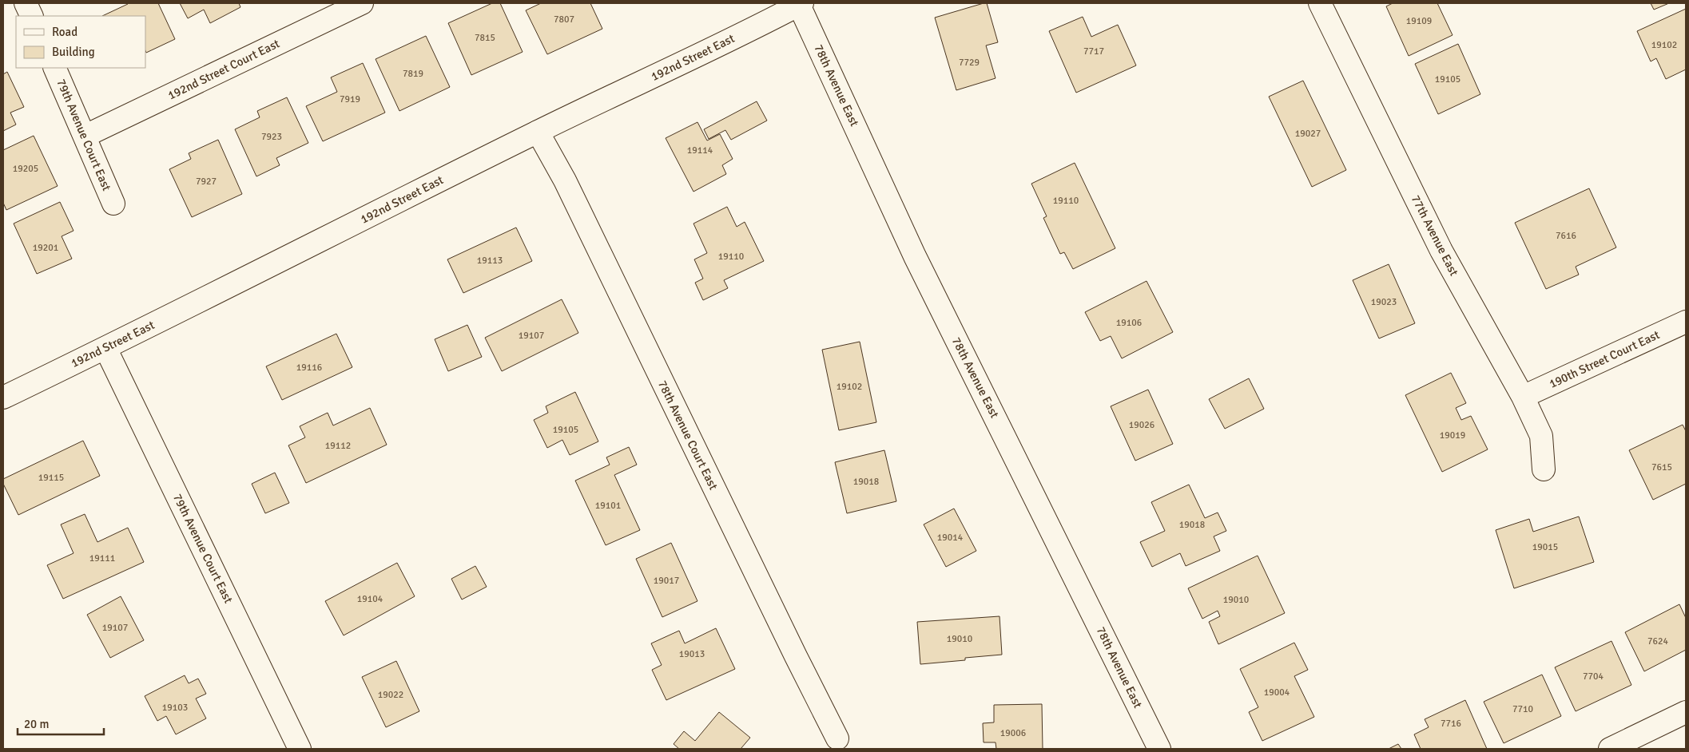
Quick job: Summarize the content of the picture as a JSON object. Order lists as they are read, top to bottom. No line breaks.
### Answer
{"streets":{"street":["192nd Street East","192nd Street Court East","78th Avenue East","79th Avenue Court East","77th Avenue East","190th Street Court East","78th Avenue Court East"]},"crossings":[["192nd Street East","78th Avenue East"],["192nd Street East","79th Avenue Court East"],["192nd Street East","78th Avenue Court East"],["192nd Street Court East","79th Avenue Court East"],["77th Avenue East","190th Street Court East"]],"house_numbers":["7807","19109","7815","19102","7717","7729","7819","19105","7919","19027","7923","19114","19205","7927","19110","7616","19201","19110","19113","19023","19106","19107","19116","19102","19026","19105","19019","19112","7615","19115","19018","19101","19018","19014","19015","19111","19017","19104","19010","19107","19010","7624","19013","7704","19004","19022","19103","7710","7716","19006"],"legend":["Road","Building"],"scale_bar":"20 m"}
